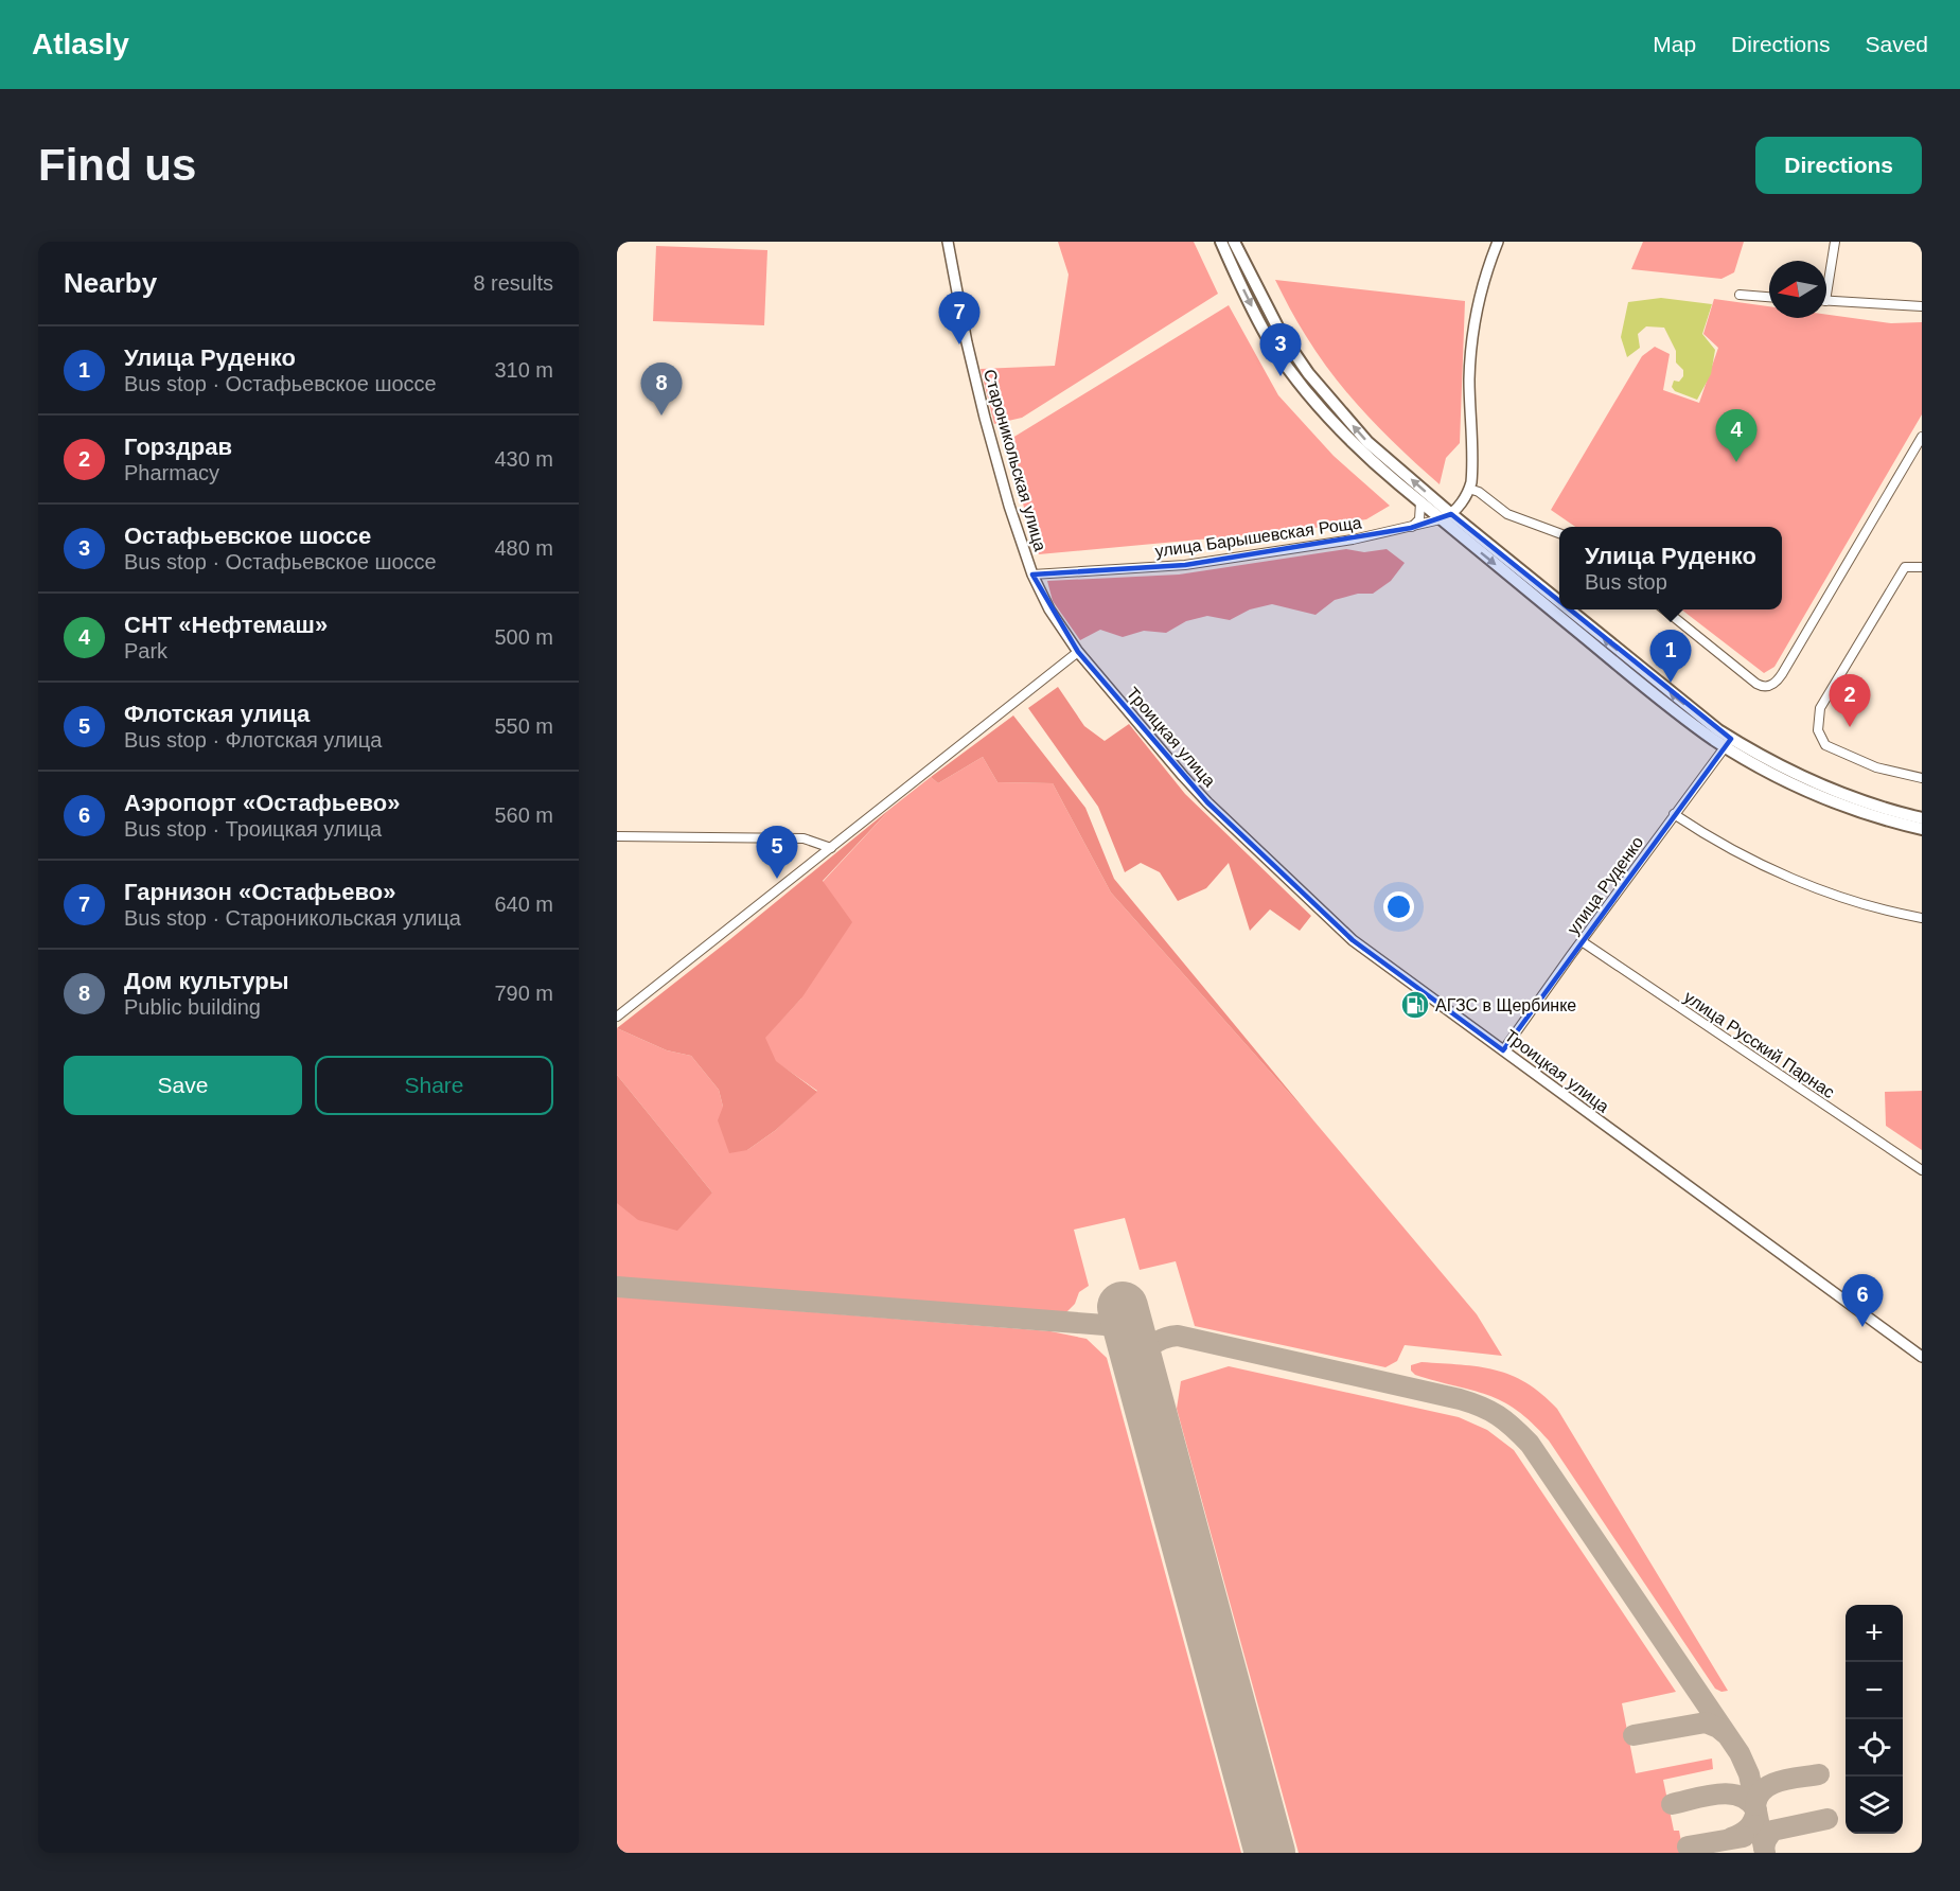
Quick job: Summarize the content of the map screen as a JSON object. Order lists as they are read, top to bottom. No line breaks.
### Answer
{"streets":{"street":["Староникольская улица","улица Барышевская Роща","Троицкая улица","улица Руденко","улица Русский Парнас"]},"crossings":[["Староникольская улица","улица Барышевская Роща"],["Староникольская улица","Троицкая улица"],["улица Барышевская Роща","Троицкая улица"],["Троицкая улица","улица Руденко"],["улица Руденко","улица Русский Парнас"]],"places":{"fuel station":["АГЗС в Щербинке"]},"north":"left","page":{"header":"Atlasly","nav":["Map","Directions","Saved"],"buttons":["Directions",["Save","Share"]],"title":"Find us","heading":["Nearby","8 results"],"pins":["7","3","8","4","1","2","5","6"],"list":[{"mark":"1","name":"Улица Руденко","note":"Bus stop · Остафьевское шоссе","value":"310 m"},{"mark":"2","name":"Горздрав","note":"Pharmacy","value":"430 m"},{"mark":"3","name":"Остафьевское шоссе","note":"Bus stop · Остафьевское шоссе","value":"480 m"},{"mark":"4","name":"СНТ «Нефтемаш»","note":"Park","value":"500 m"},{"mark":"5","name":"Флотская улица","note":"Bus stop · Флотская улица","value":"550 m"},{"mark":"6","name":"Аэропорт «Остафьево»","note":"Bus stop · Троицкая улица","value":"560 m"},{"mark":"7","name":"Гарнизон «Остафьево»","note":"Bus stop · Староникольская улица","value":"640 m"},{"mark":"8","name":"Дом культуры","note":"Public building","value":"790 m"}],"popup":["Улица Руденко","Bus stop"],"map_buttons":["+","−"]}}
